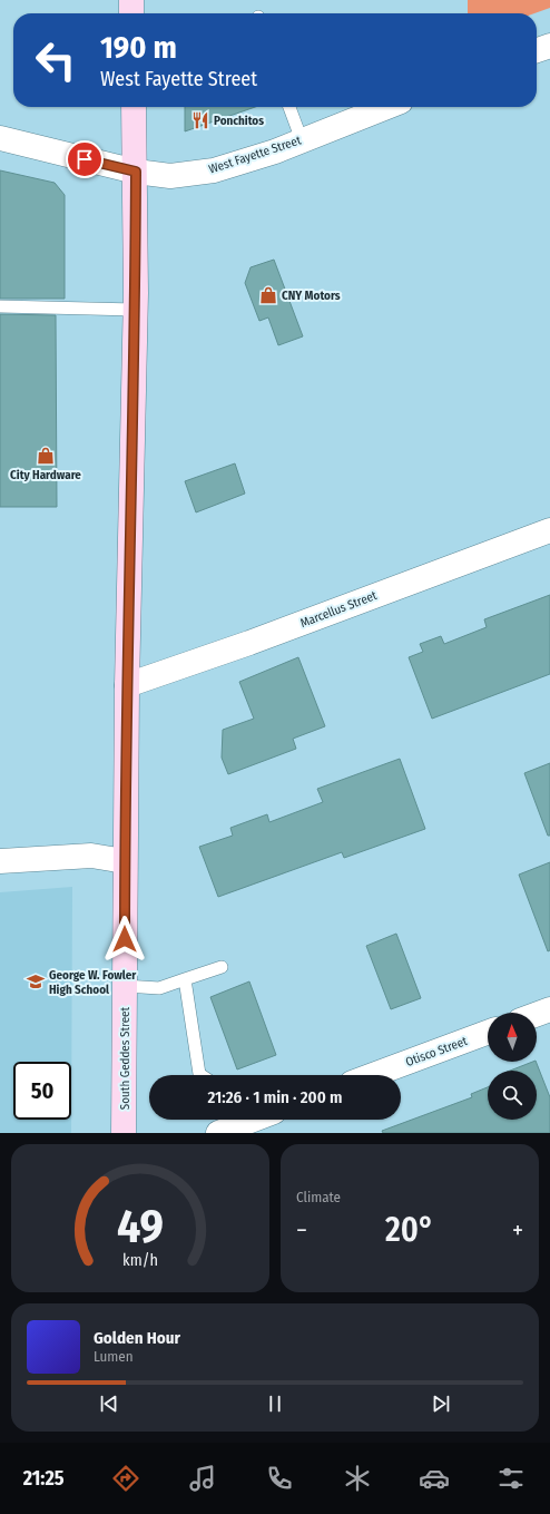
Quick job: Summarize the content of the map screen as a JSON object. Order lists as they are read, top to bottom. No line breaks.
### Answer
{"streets":{"main road":["South Geddes Street"],"street":["West Fayette Street","Marcellus Street","Otisco Street"]},"crossings":[["West Fayette Street","South Geddes Street"],["Marcellus Street","South Geddes Street"]],"places":{"restaurant":["Ponchitos"],"shop":["CNY Motors","City Hardware"],"school or university":["George W. Fowler High School"]},"north":"top","page":{"turn":["190 m","West Fayette Street"],"limit":"50","trip":"21:26 · 1 min · 200 m","tile":"Climate","heat":["−","20°","+"],"song":["Golden Hour","Lumen"],"tabs":"21:25","gauge":["49","km/h"]}}
